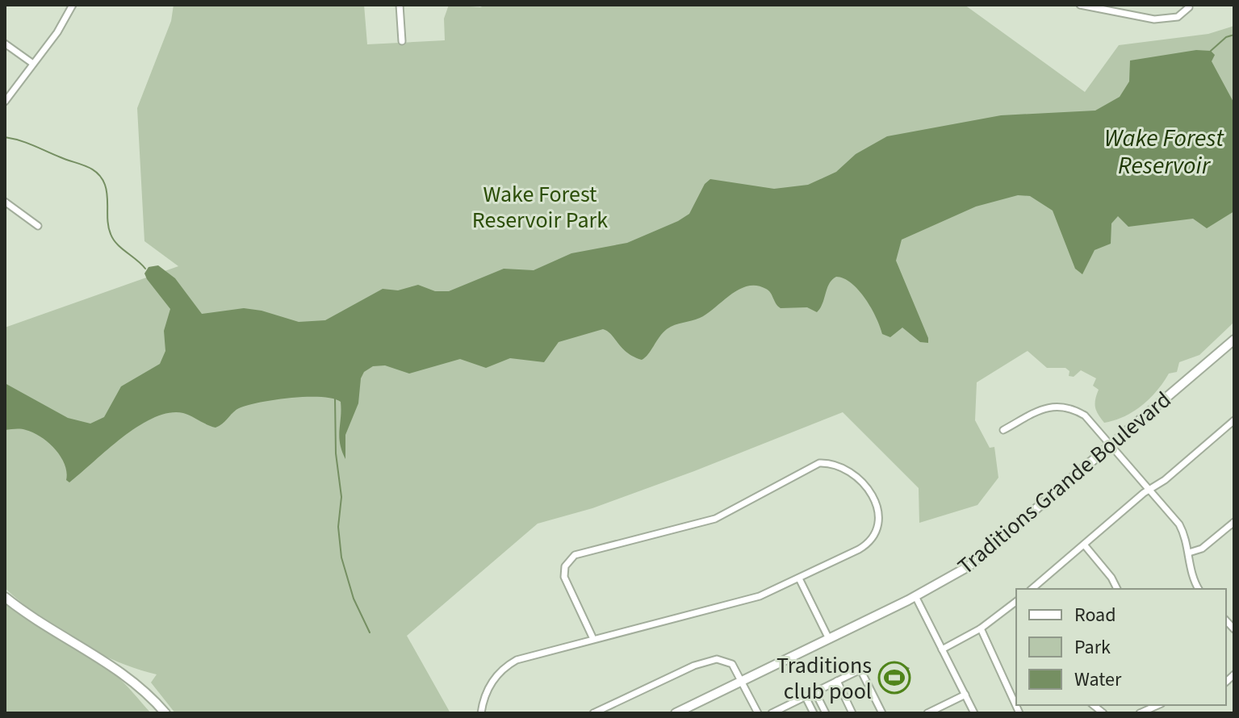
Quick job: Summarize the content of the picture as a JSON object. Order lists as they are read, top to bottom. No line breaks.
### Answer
{"streets":{"main road":["Traditions Grande Boulevard"]},"water":["Wake Forest Reservoir"],"parks":["Wake Forest Reservoir Park"],"places":{"sports":["Traditions club pool"]},"legend":["Road","Park","Water"]}
